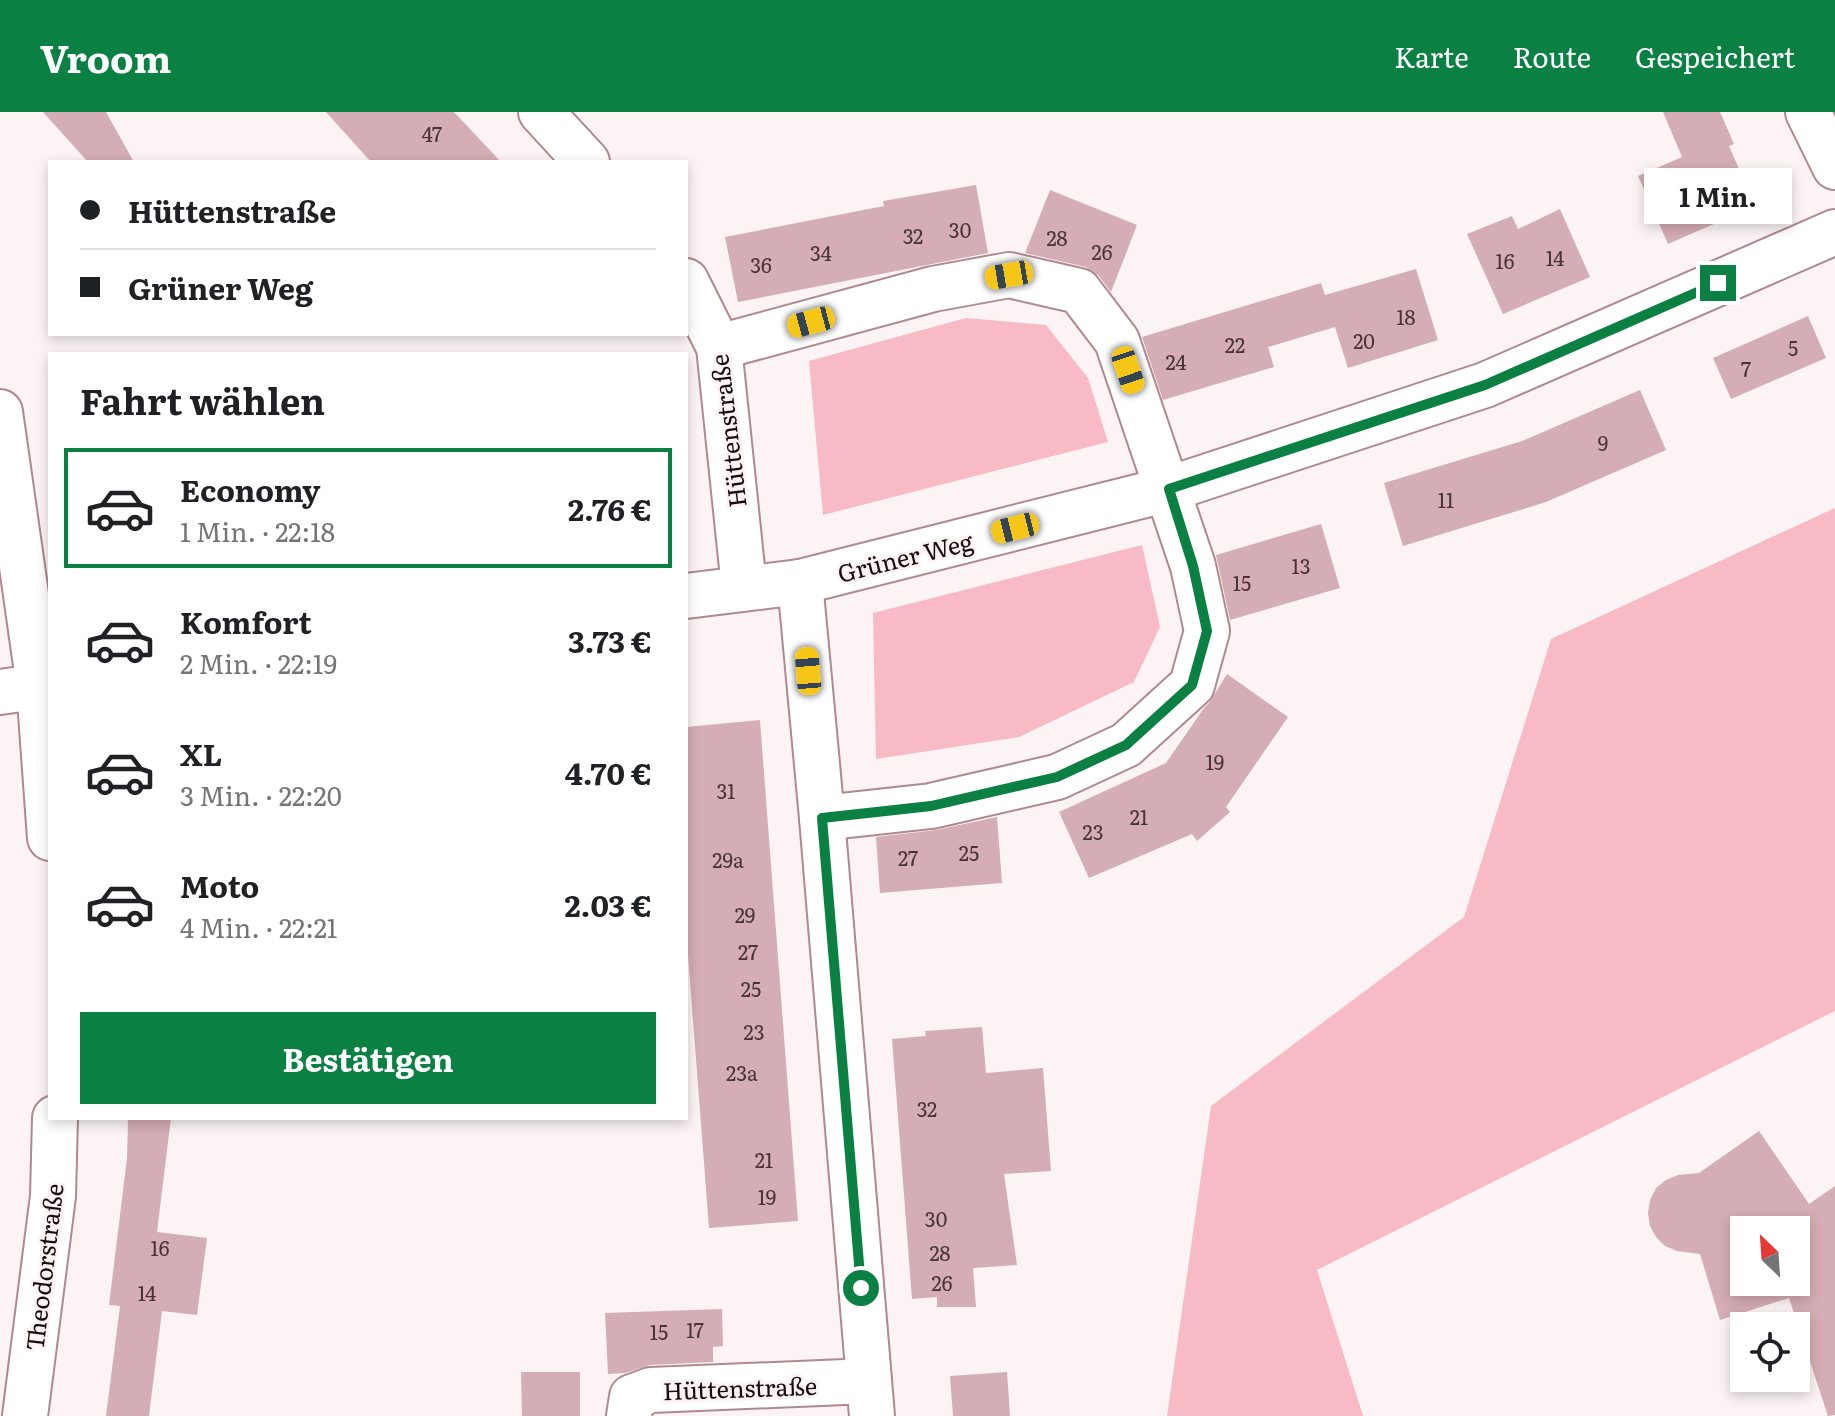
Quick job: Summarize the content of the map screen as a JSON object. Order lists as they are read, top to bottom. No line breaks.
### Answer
{"streets":{"street":["Hüttenstraße","Grüner Weg","Theodorstraße"]},"crossings":[["Hüttenstraße","Grüner Weg"]],"house_numbers":["47","30","32","28","26","34","14","16","36","18","20","22","5","24","7","9","11","13","15","19","31","21","23","25","27","29a","29","27","25","23","23a","32","21","19","30","16","28","26","14","17","15"],"north":"top left","page":{"header":"Vroom","nav":["Karte","Route","Gespeichert"],"banner":["Hüttenstraße","Grüner Weg"],"bubble":"1 Min.","heading":"Fahrt wählen","list":[{"name":"Economy","note":"1 Min. · 22:18","value":"2.76 €"},{"name":"Komfort","note":"2 Min. · 22:19","value":"3.73 €"},{"name":"XL","note":"3 Min. · 22:20","value":"4.70 €"},{"name":"Moto","note":"4 Min. · 22:21","value":"2.03 €"}],"buttons":"Bestätigen"}}
